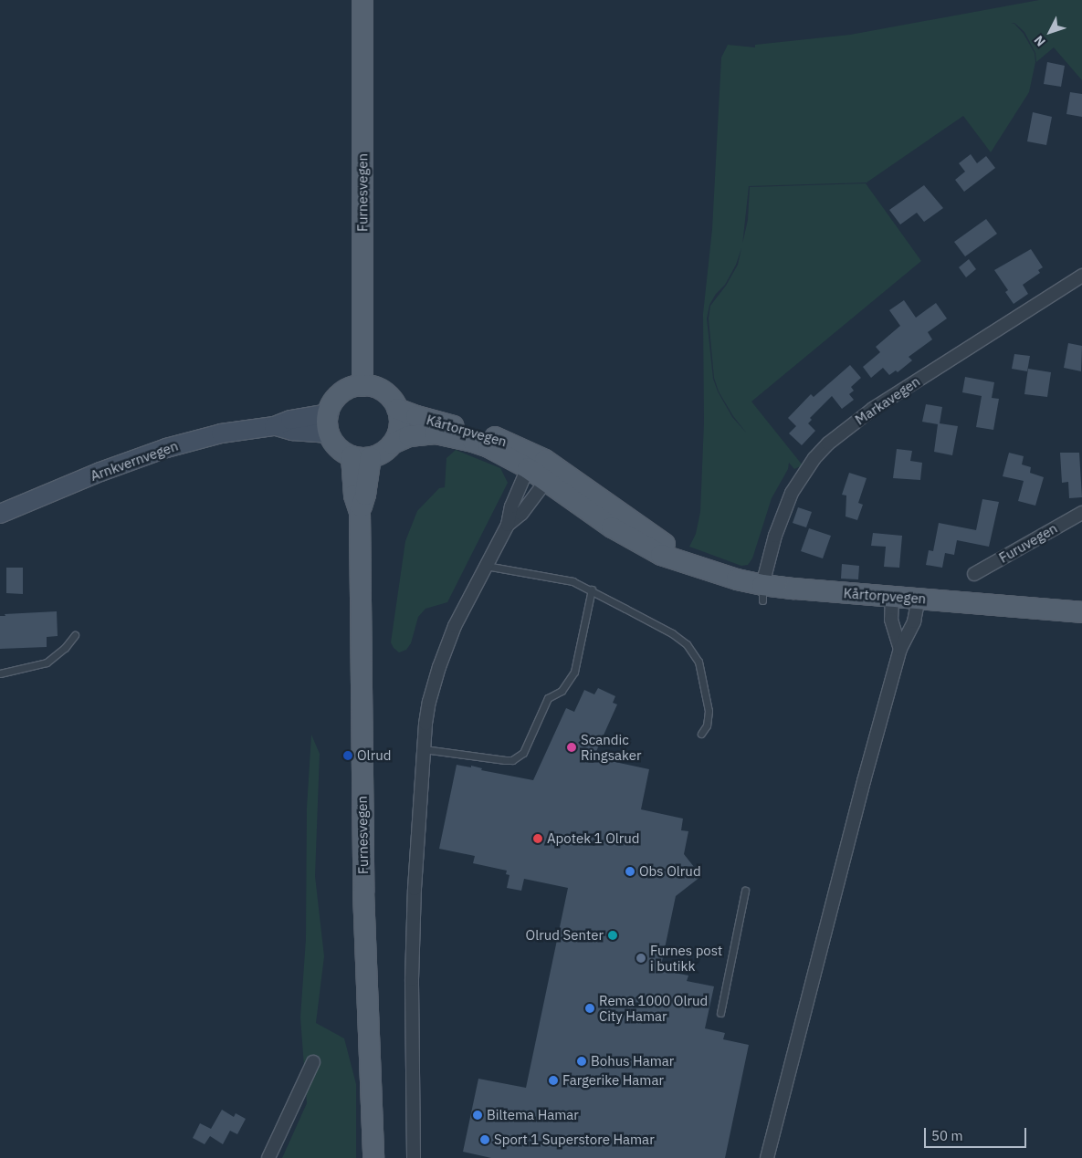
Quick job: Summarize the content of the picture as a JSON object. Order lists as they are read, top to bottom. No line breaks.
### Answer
{"streets":{"main road":["Furnesvegen","Kårtorpvegen","Arnkvernvegen"],"street":["Markavegen","Furuvegen"]},"crossings":[["Furnesvegen","Kårtorpvegen"],["Markavegen","Kårtorpvegen"]],"places":["Scandic Ringsaker","Olrud","Apotek 1 Olrud","Obs Olrud","Olrud Senter","Furnes post i butikk","Rema 1000 Olrud City Hamar","Bohus Hamar","Fargerike Hamar","Biltema Hamar","Sport 1 Superstore Hamar"],"scale_bar":"50 m","north":"bottom left"}
